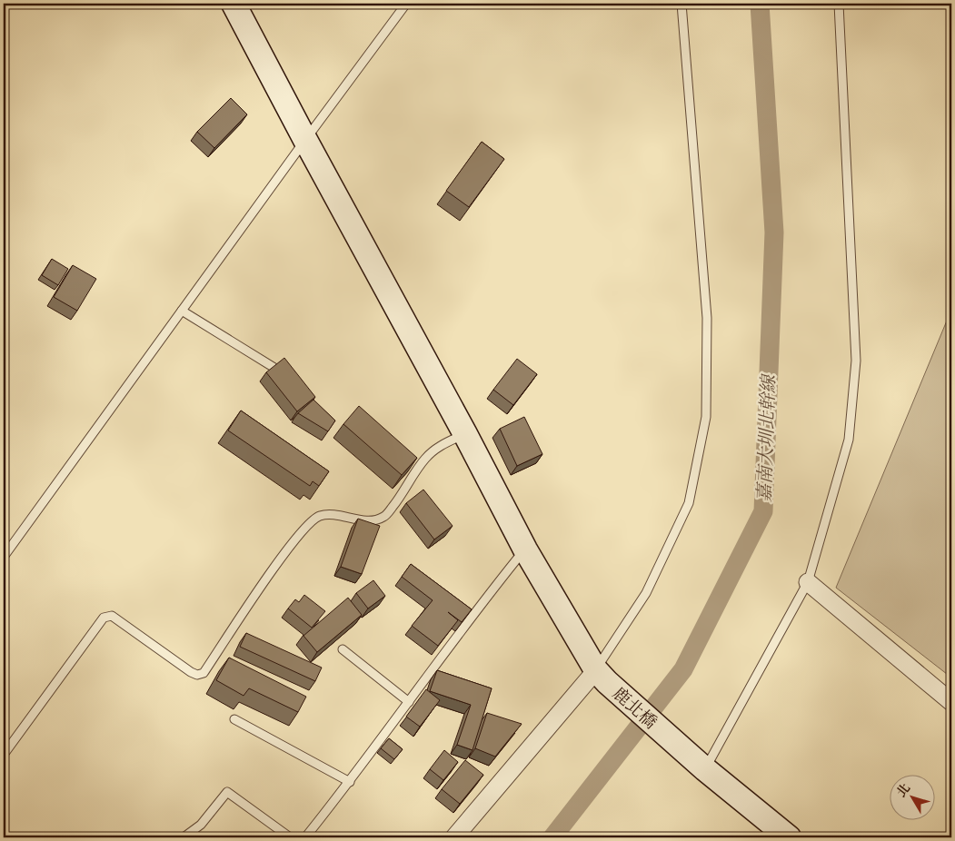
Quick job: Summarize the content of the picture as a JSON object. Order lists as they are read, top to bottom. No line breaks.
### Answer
{"streets":{"main road":["鹿北橋"]},"water":["嘉南大圳北幹線"],"north":"top left"}
